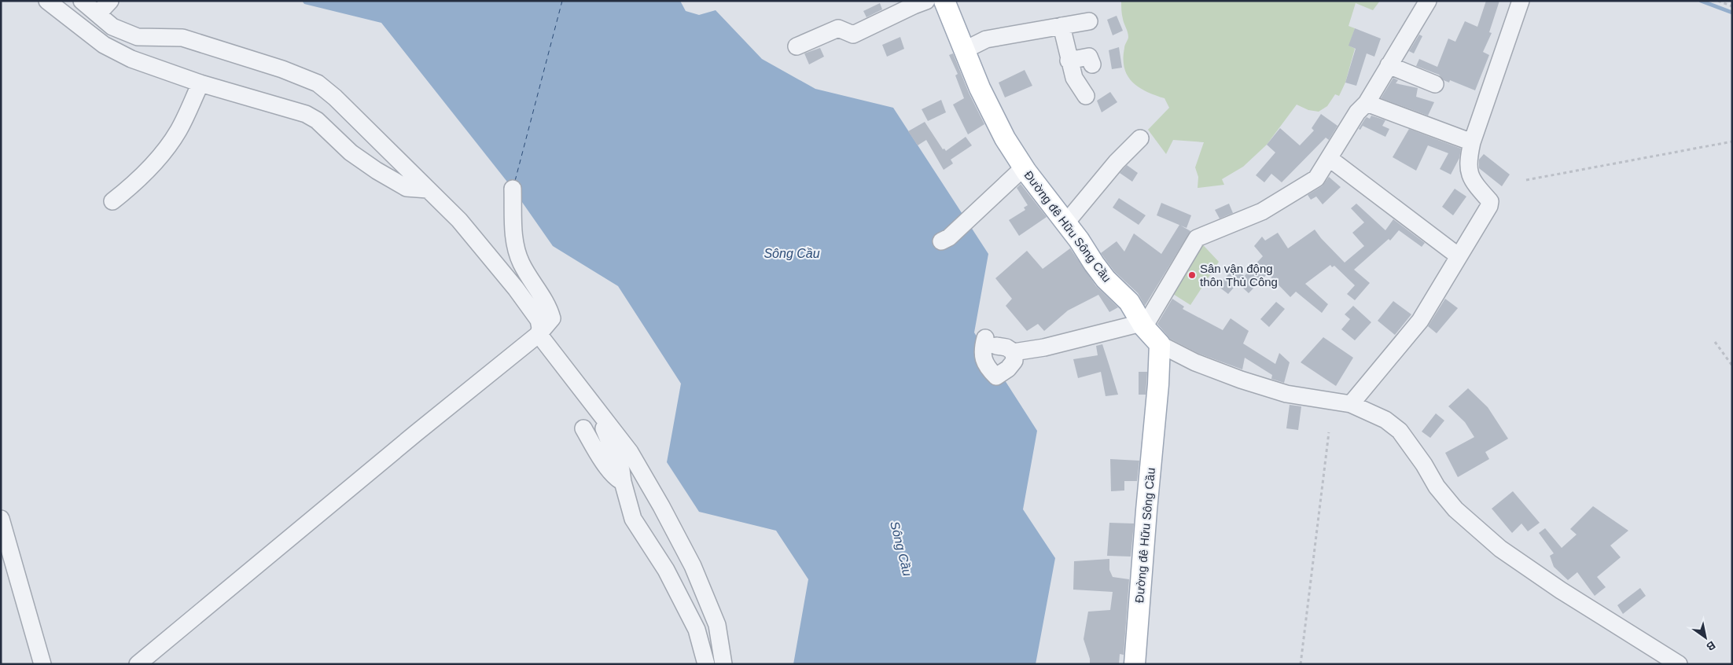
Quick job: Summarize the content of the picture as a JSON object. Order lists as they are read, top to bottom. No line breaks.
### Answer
{"streets":{"main road":["Đường đê Hữu Sông Cầu"]},"water":["Sông Cầu"],"places":["Sân vận động thôn Thủ Công"],"north":"bottom right"}
